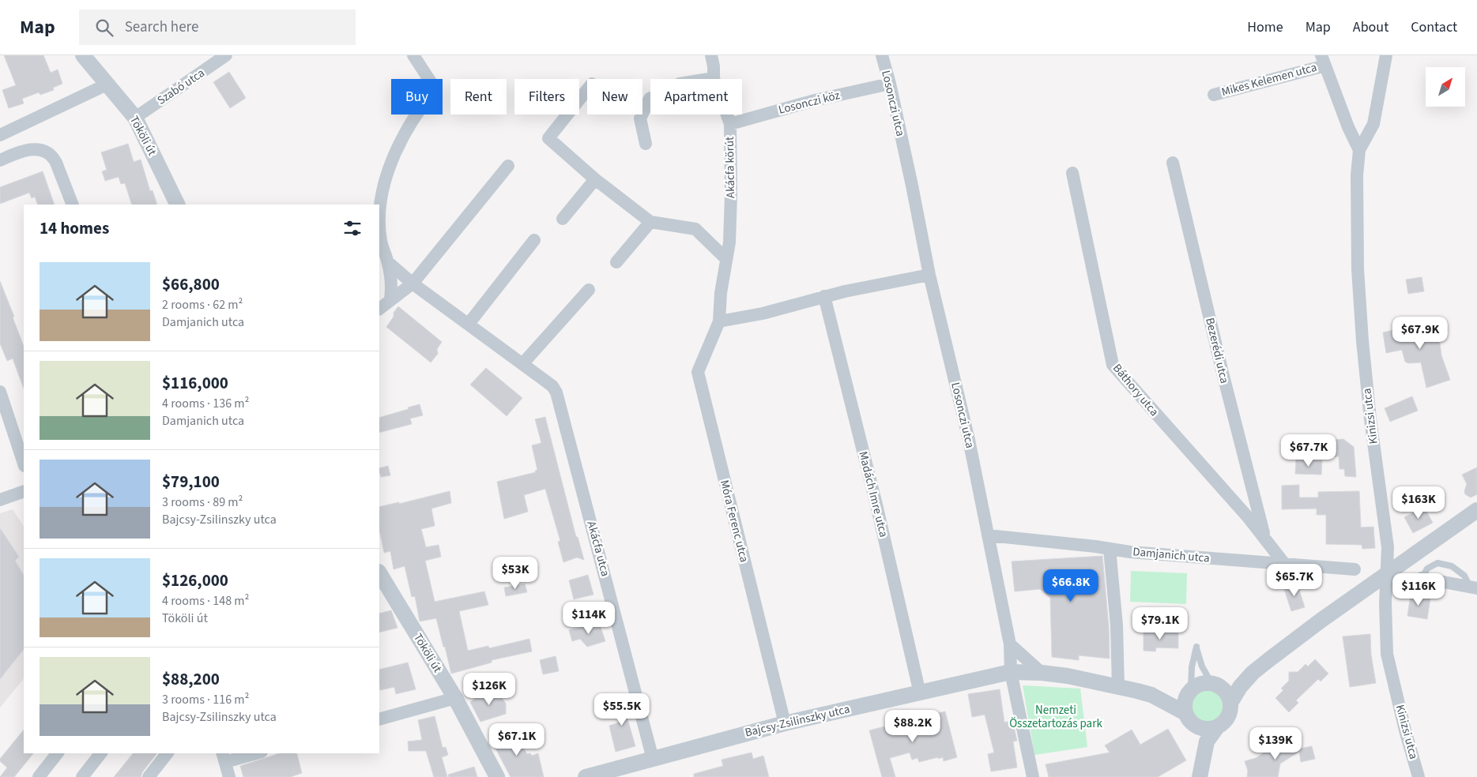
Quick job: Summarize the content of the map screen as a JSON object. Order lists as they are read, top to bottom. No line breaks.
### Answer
{"streets":{"street":["Mikes Kelemen utca","Szabó utca","Losonczi köz","Losonczi utca","Tököli út","Akácfa körút","Bezerédi utca","Báthory utca","Kinizsi utca","Madách Imre utca","Móra Ferenc utca","Akácfa utca","Damjanich utca","Bajcsy-Zsilinszky utca"]},"crossings":[["Szabó utca","Tököli út"],["Losonczi köz","Losonczi utca"],["Losonczi köz","Akácfa körút"],["Losonczi utca","Damjanich utca"],["Losonczi utca","Bajcsy-Zsilinszky utca"],["Akácfa körút","Móra Ferenc utca"],["Bezerédi utca","Báthory utca"],["Báthory utca","Damjanich utca"],["Madách Imre utca","Bajcsy-Zsilinszky utca"],["Móra Ferenc utca","Bajcsy-Zsilinszky utca"],["Akácfa utca","Bajcsy-Zsilinszky utca"]],"parks":["Nemzeti Összetartozás park"],"north":"top right","page":{"header":"Map","search":"Search here","nav":["Home","Map","About","Contact"],"chip":["Buy","Rent","Filters","New","Apartment"],"heading":"14 homes","list":[{"name":"$66,800","note":"2 rooms · 62 m² · Damjanich utca"},{"name":"$116,000","note":"4 rooms · 136 m² · Damjanich utca"},{"name":"$79,100","note":"3 rooms · 89 m² · Bajcsy-Zsilinszky utca"},{"name":"$126,000","note":"4 rooms · 148 m² · Tököli út"},{"name":"$88,200","note":"3 rooms · 116 m² · Bajcsy-Zsilinszky utca"}],"price":["$67.9K","$67.7K","$163K","$53K","$65.7K","$66.8K","$116K","$114K","$79.1K","$126K","$55.5K","$88.2K","$67.1K","$139K"]}}
